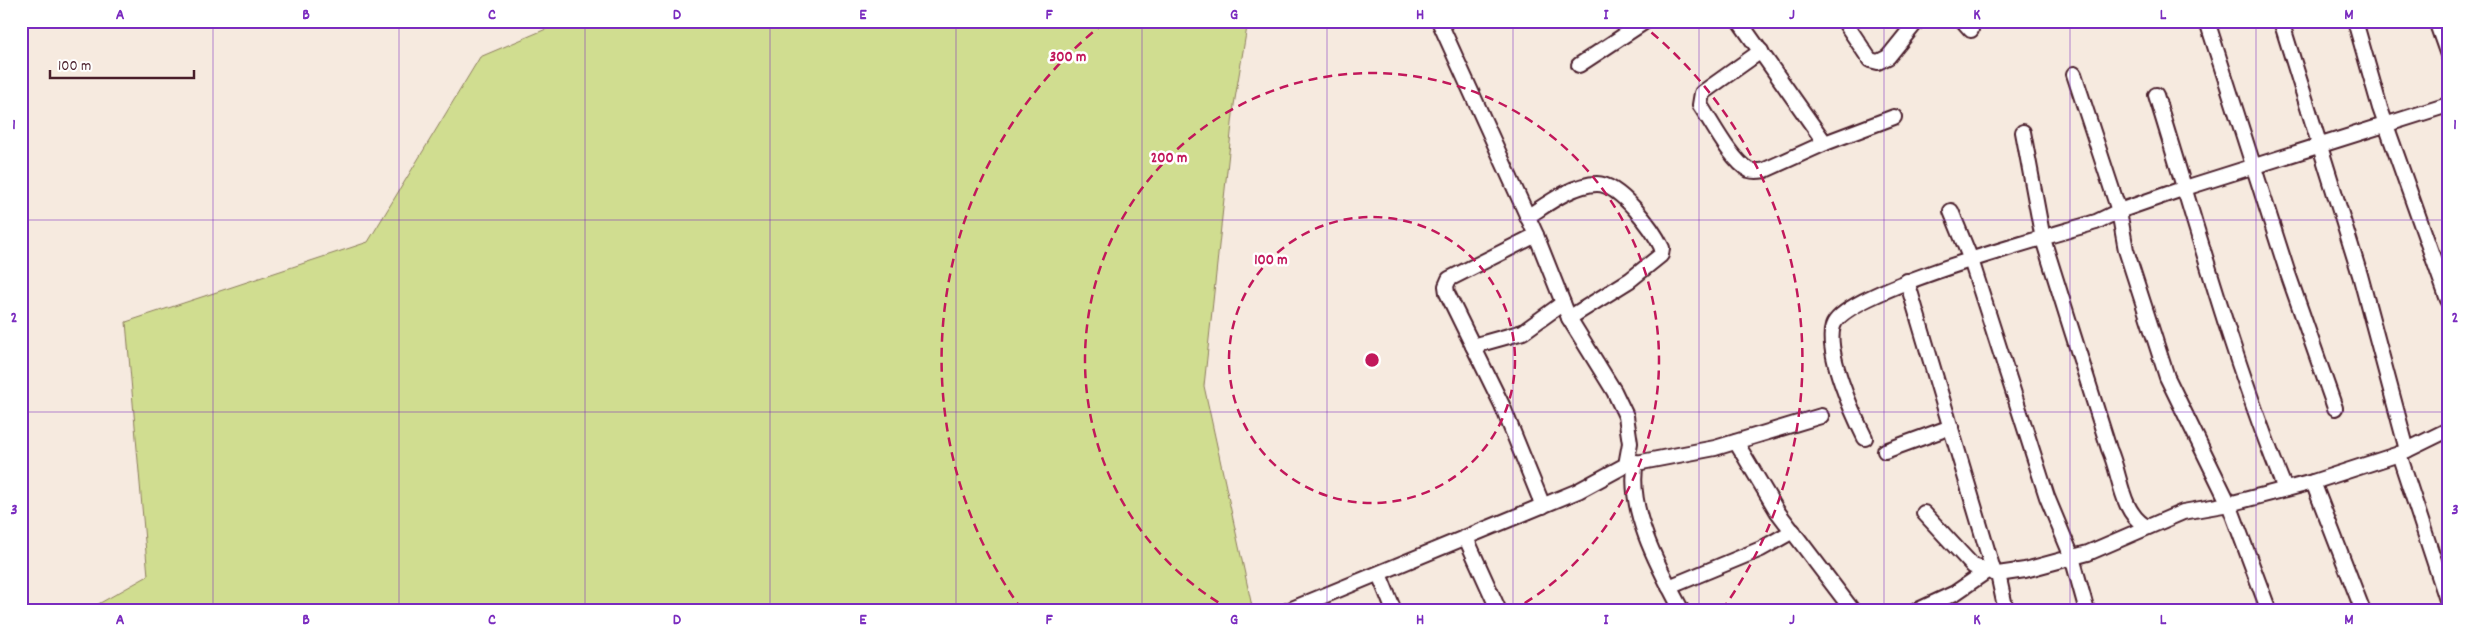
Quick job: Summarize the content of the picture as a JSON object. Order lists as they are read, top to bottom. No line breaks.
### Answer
{"scale_bar":"100 m","grid":{"columns":["A","B","C","D","E","F","G","H","I","J","K","L","M"],"rows":["1","2","3"]},"rings":["300 m","200 m","100 m"]}
